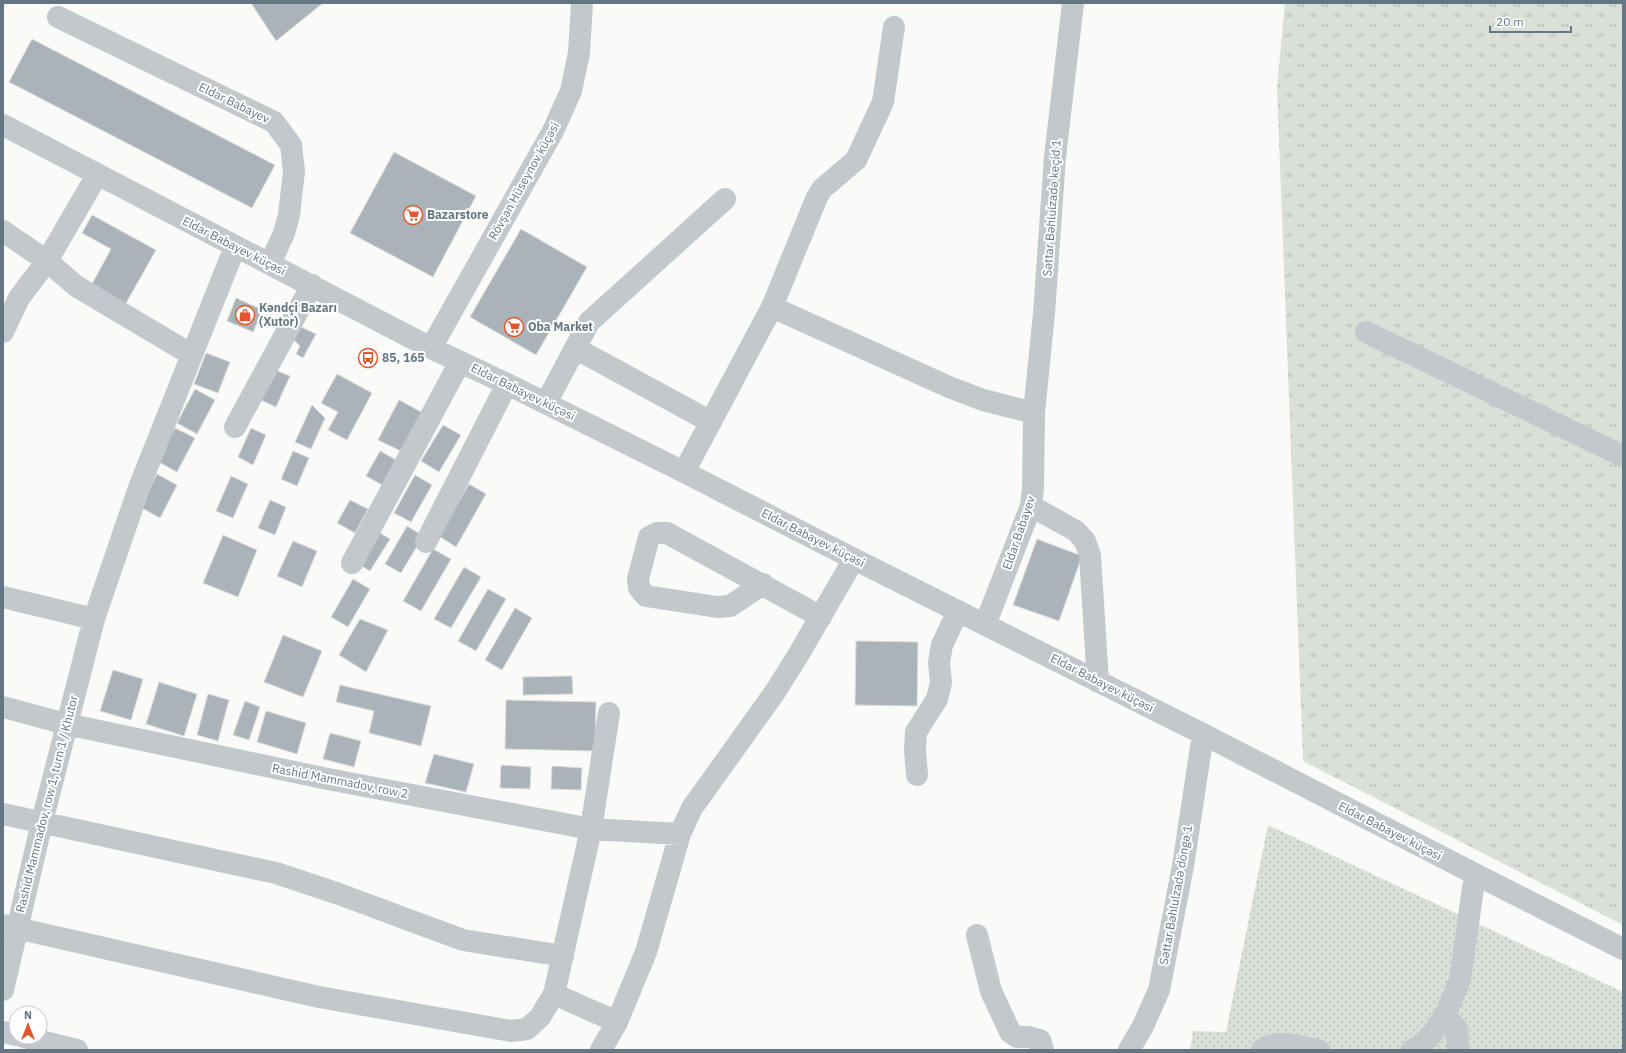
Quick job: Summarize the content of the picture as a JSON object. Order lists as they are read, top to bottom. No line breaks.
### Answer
{"streets":{"street":["Eldar Babayev","Rövşən Hüseynov küçəsi","Səttar Bəhlulzadə keçid 1","Eldar Babayev küçəsi","Rashid Mammadov, row 2","Rashid Mammadov, row 1, turn 1 / Khutor","Səttar Bəhlulzadə döngə 1"]},"crossings":[["Eldar Babayev","Səttar Bəhlulzadə keçid 1"],["Eldar Babayev","Eldar Babayev küçəsi"],["Rövşən Hüseynov küçəsi","Eldar Babayev küçəsi"],["Eldar Babayev küçəsi","Rashid Mammadov, row 1, turn 1 / Khutor"],["Eldar Babayev küçəsi","Səttar Bəhlulzadə döngə 1"],["Rashid Mammadov, row 2","Rashid Mammadov, row 1, turn 1 / Khutor"]],"places":{"supermarket":["Bazarstore","Oba Market"],"shop":["Kəndçi Bazarı (Xutor)"],"bus stop":["85, 165"]},"scale_bar":"20 m","north":"top"}
